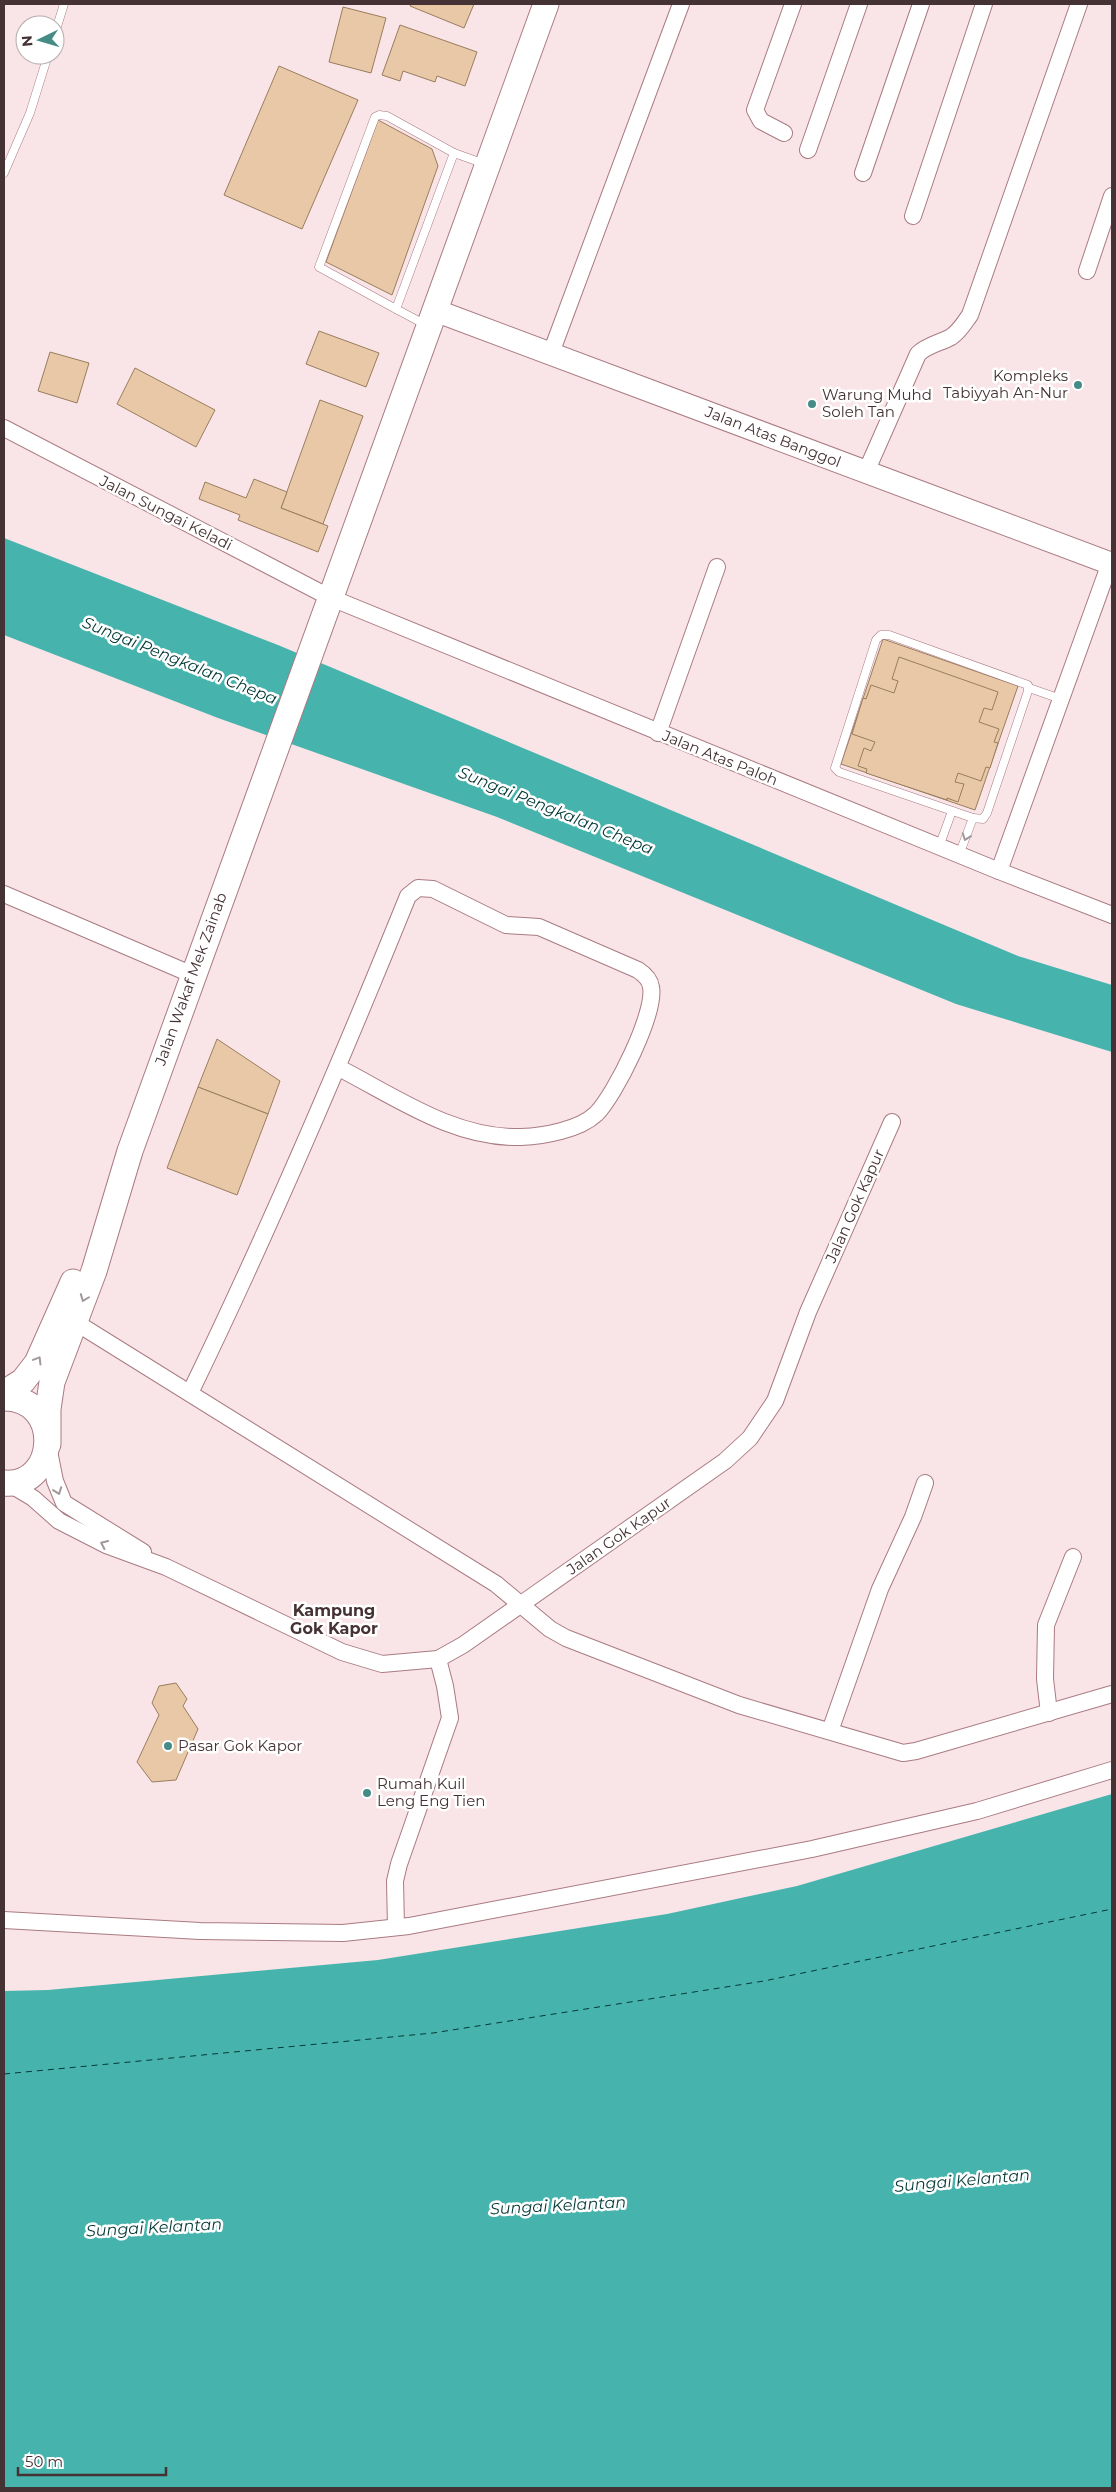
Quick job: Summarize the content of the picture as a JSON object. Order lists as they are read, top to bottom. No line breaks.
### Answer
{"streets":{"main road":["Jalan Atas Banggol","Jalan Wakaf Mek Zainab"],"street":["Jalan Sungai Keladi","Jalan Atas Paloh","Jalan Gok Kapur"]},"crossings":[["Jalan Atas Banggol","Jalan Wakaf Mek Zainab"],["Jalan Sungai Keladi","Jalan Atas Paloh"],["Jalan Sungai Keladi","Jalan Wakaf Mek Zainab"],["Jalan Atas Paloh","Jalan Wakaf Mek Zainab"],["Jalan Wakaf Mek Zainab","Jalan Gok Kapur"]],"districts":["Kampung Gok Kapor"],"water":["Sungai Pengkalan Chepa","Sungai Kelantan"],"places":["Kompleks Tabiyyah An-Nur","Warung Muhd Soleh Tan","Pasar Gok Kapor","Rumah Kuil Leng Eng Tien"],"scale_bar":"50 m","north":"left"}
